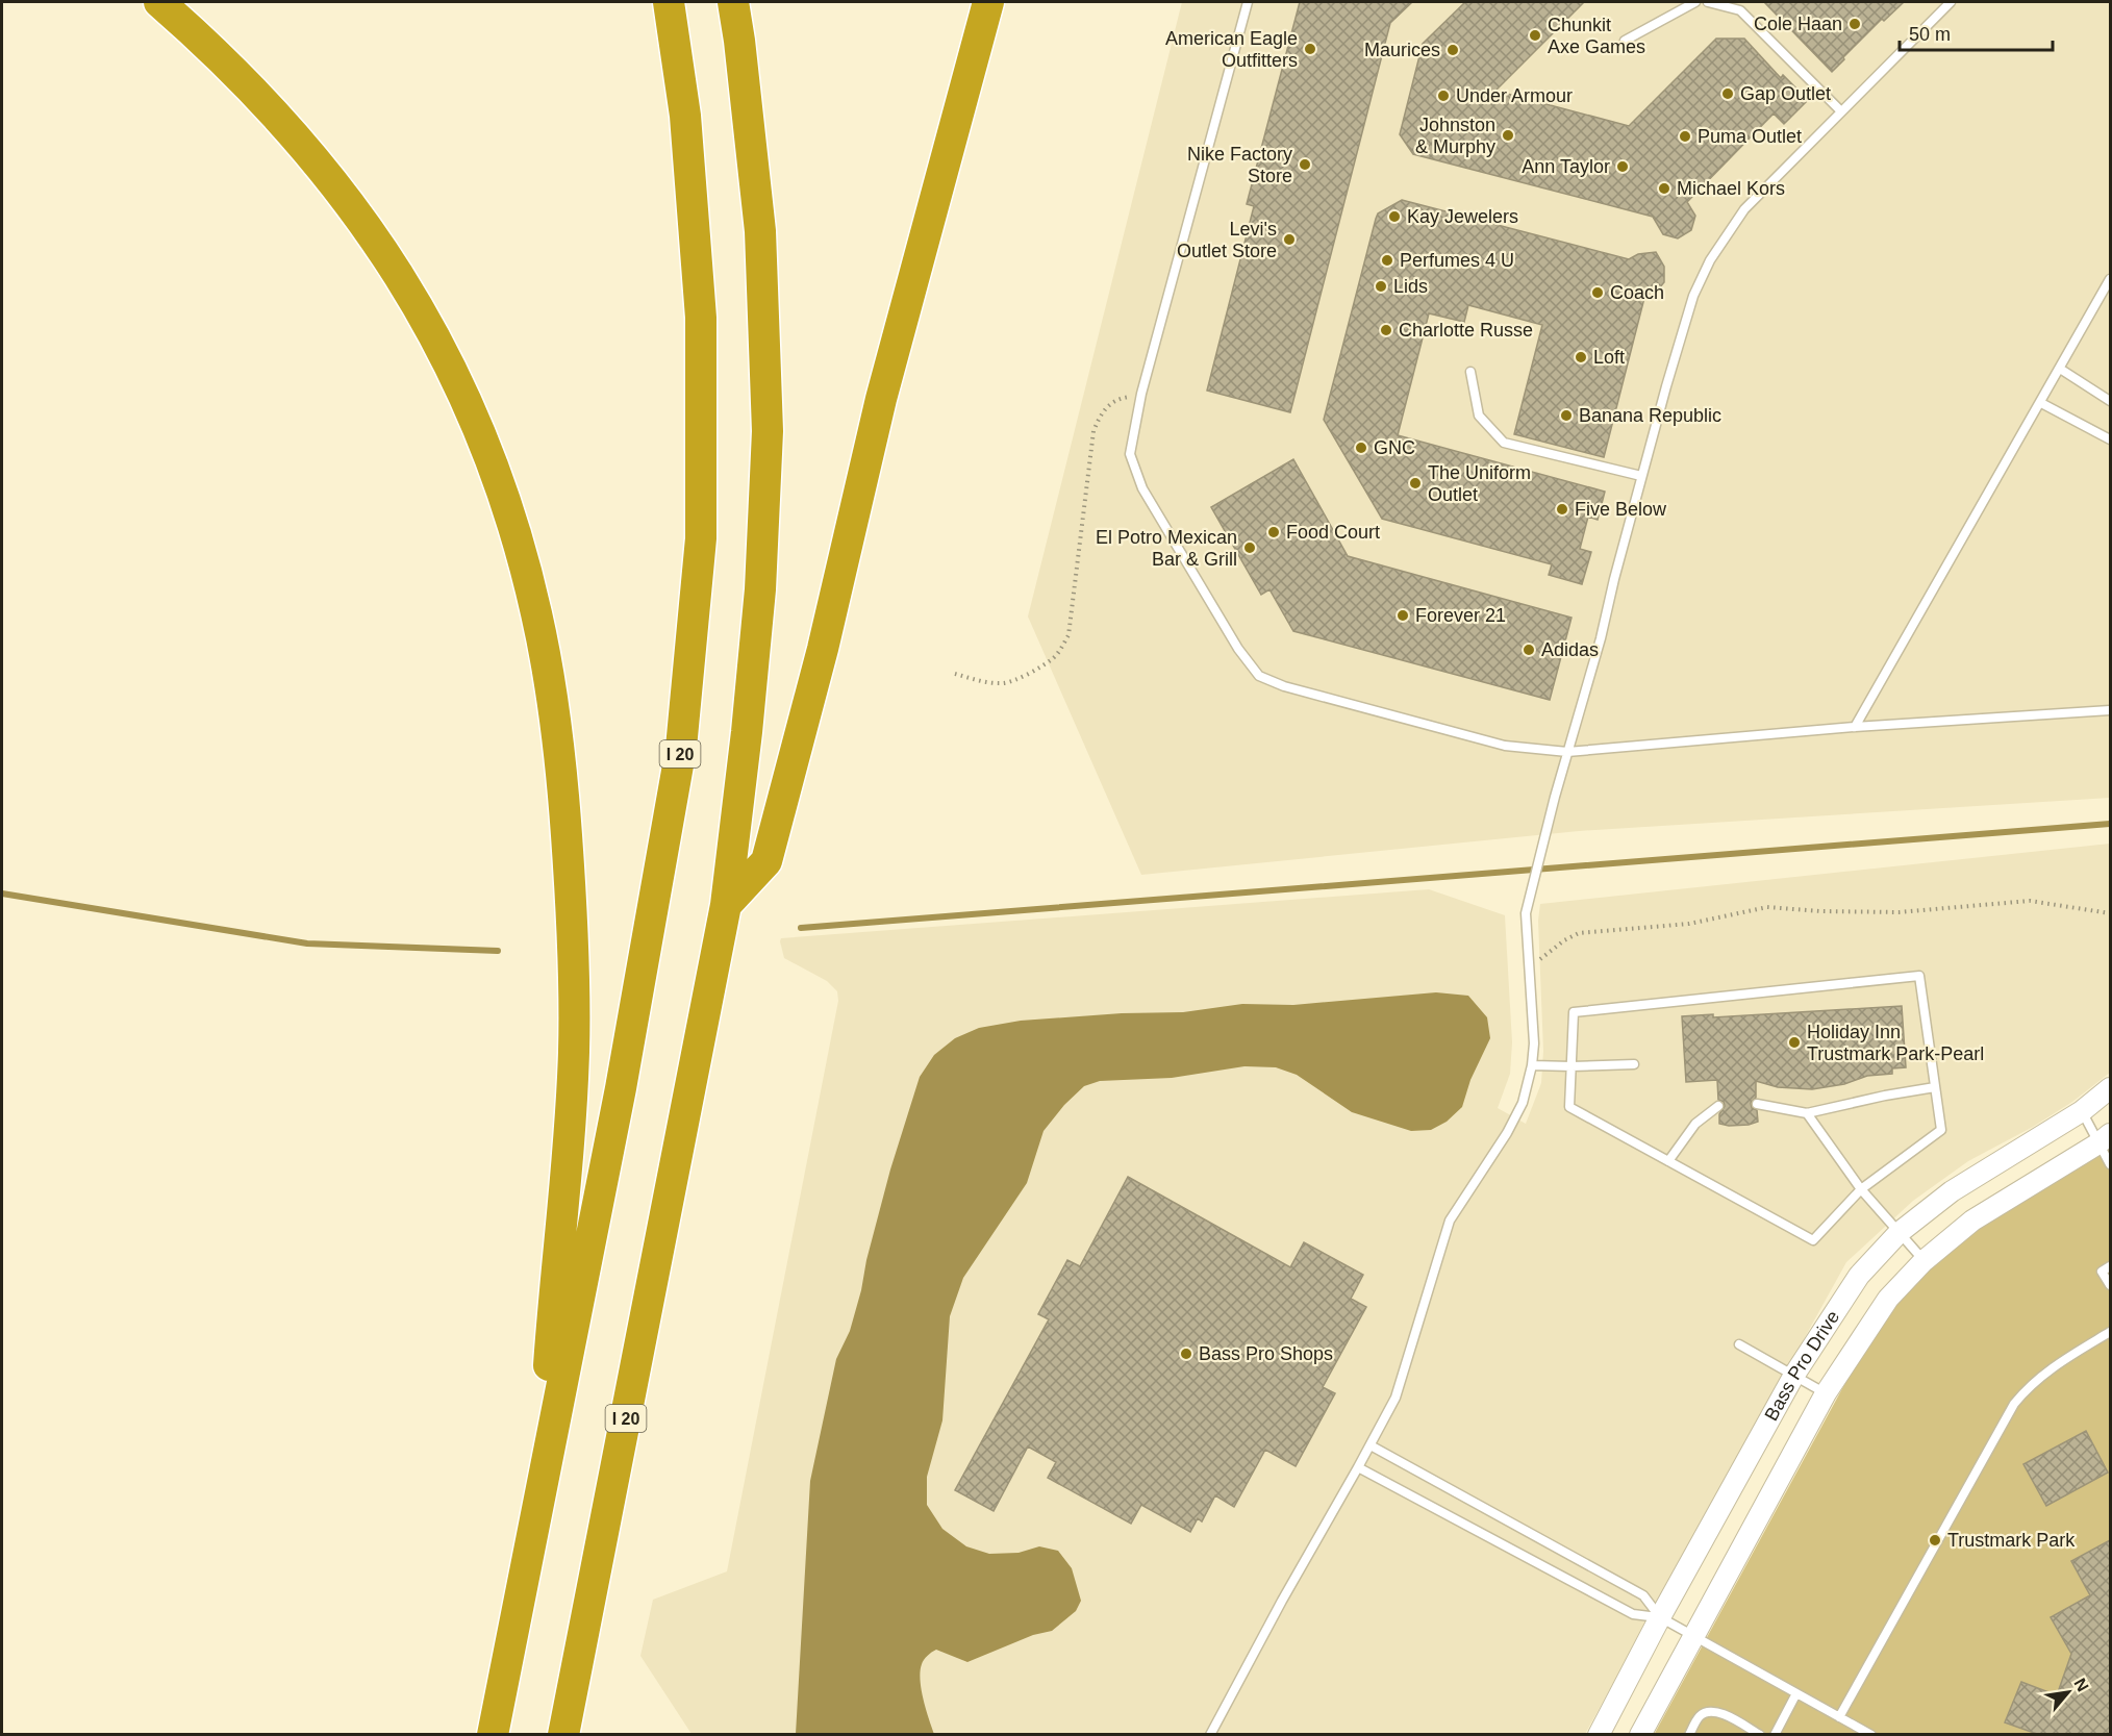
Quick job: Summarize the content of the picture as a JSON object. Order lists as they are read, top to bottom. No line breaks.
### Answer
{"streets":{"highway":["I 20"],"street":["Bass Pro Drive"]},"places":["Cole Haan","Chunkit Axe Games","American Eagle Outfitters","Maurices","Gap Outlet","Under Armour","Johnston & Murphy","Puma Outlet","Nike Factory Store","Ann Taylor","Michael Kors","Kay Jewelers","Levi's Outlet Store","Perfumes 4 U","Lids","Coach","Charlotte Russe","Loft","Banana Republic","GNC","The Uniform Outlet","Five Below","Food Court","El Potro Mexican Bar & Grill","Forever 21","Adidas","Holiday Inn Trustmark Park-Pearl","Bass Pro Shops","Trustmark Park"],"scale_bar":"50 m","north":"top right"}
